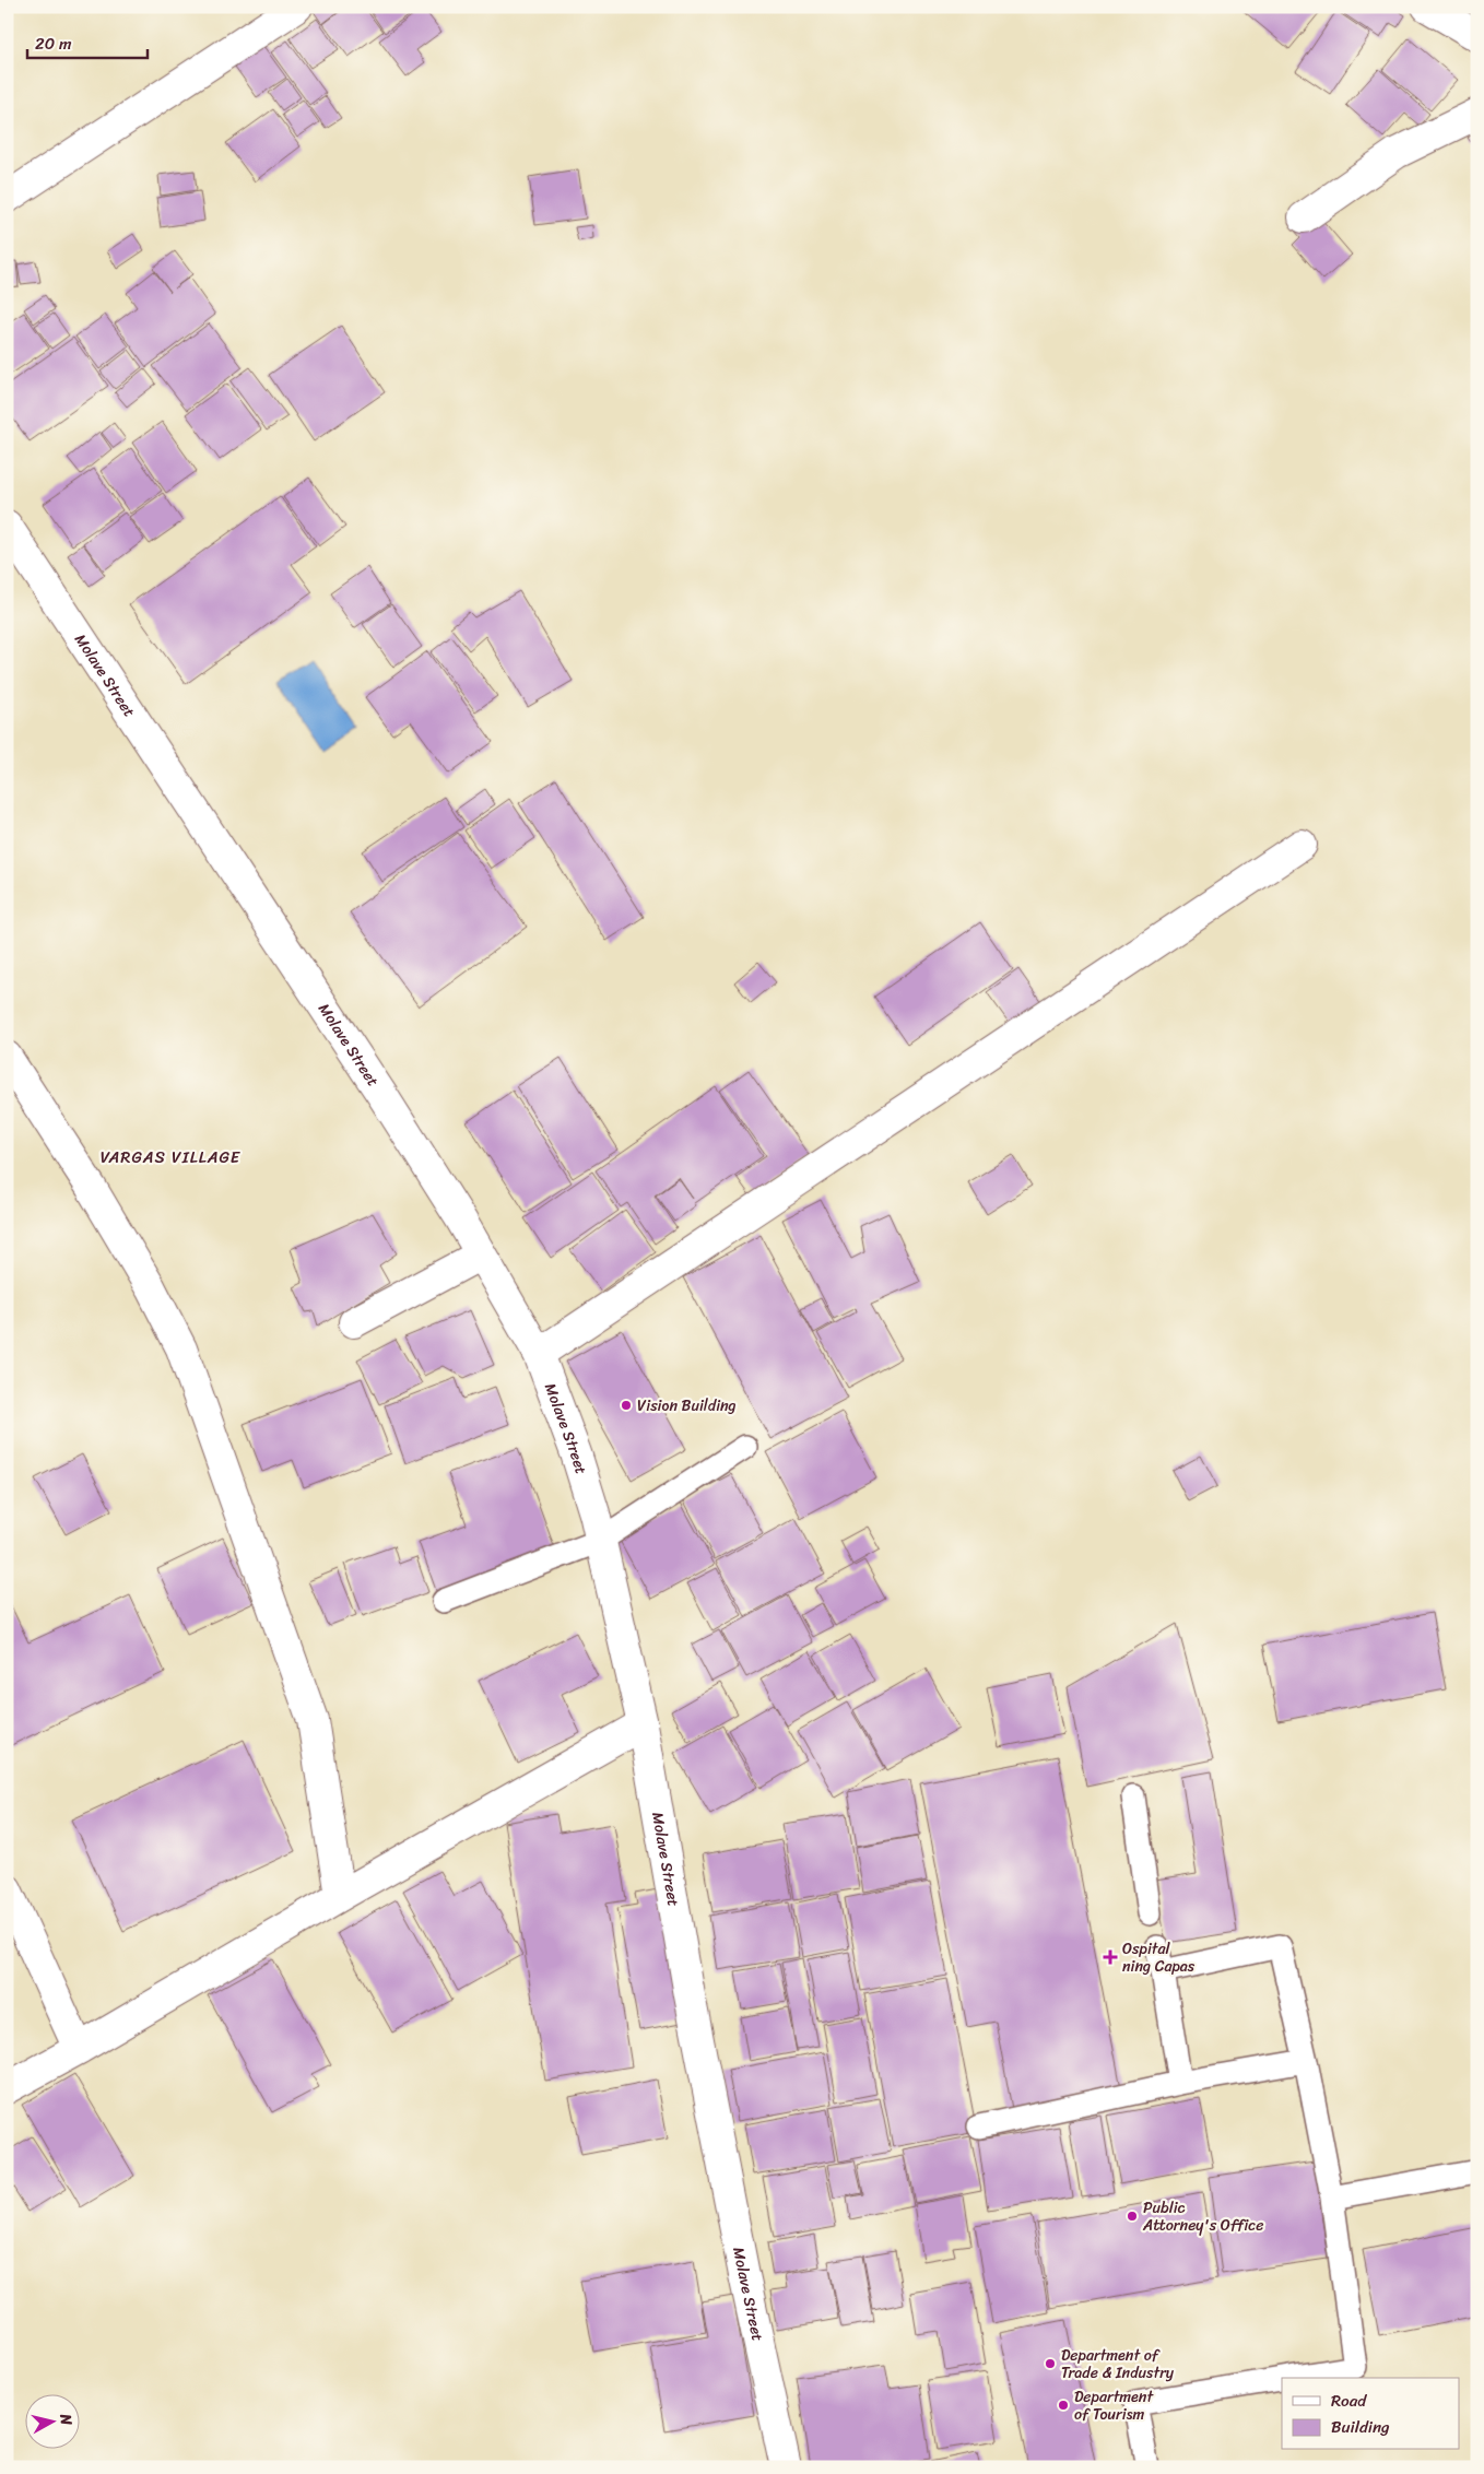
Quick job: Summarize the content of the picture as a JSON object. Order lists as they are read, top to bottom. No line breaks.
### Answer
{"streets":{"street":["Molave Street"]},"districts":["VARGAS VILLAGE"],"places":{"other":["Vision Building","Public Attorney's Office","Department of Trade & Industry","Department of Tourism"],"health":["Ospital ning Capas"]},"legend":["Road","Building"],"scale_bar":"20 m","north":"right"}
